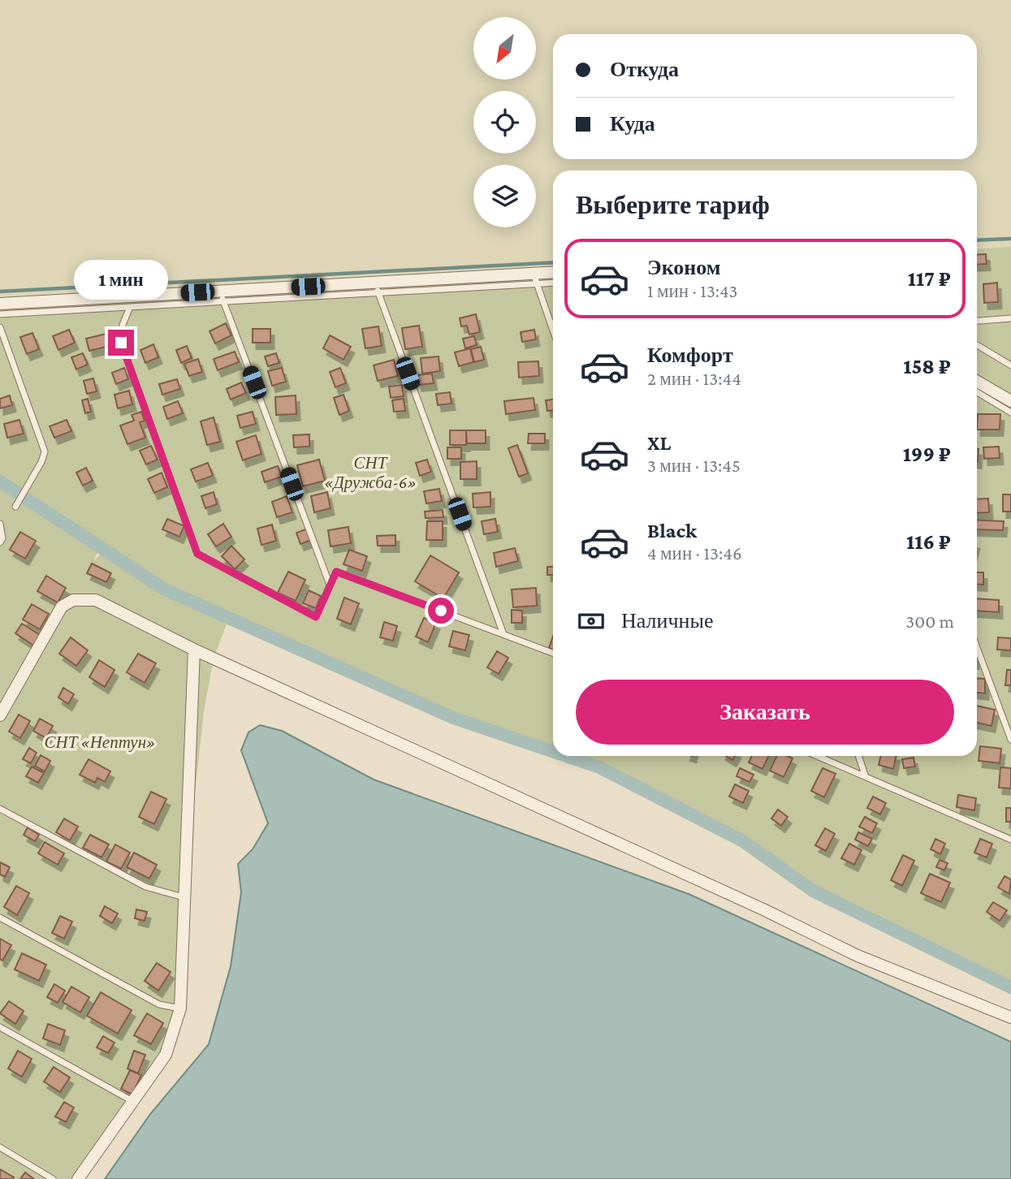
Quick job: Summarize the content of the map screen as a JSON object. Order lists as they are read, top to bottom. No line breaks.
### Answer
{"parks":["СНТ «Дружба-6»","СНТ «Нептун»"],"north":"bottom left","page":{"banner":["Откуда","Куда"],"heading":"Выберите тариф","list":[{"name":"Эконом","note":"1 мин · 13:43","value":"117 ₽"},{"name":"Комфорт","note":"2 мин · 13:44","value":"158 ₽"},{"name":"XL","note":"3 мин · 13:45","value":"199 ₽"},{"name":"Black","note":"4 мин · 13:46","value":"116 ₽"}],"bubble":"1 мин","pay":["Наличные","300 m"],"buttons":"Заказать"}}
